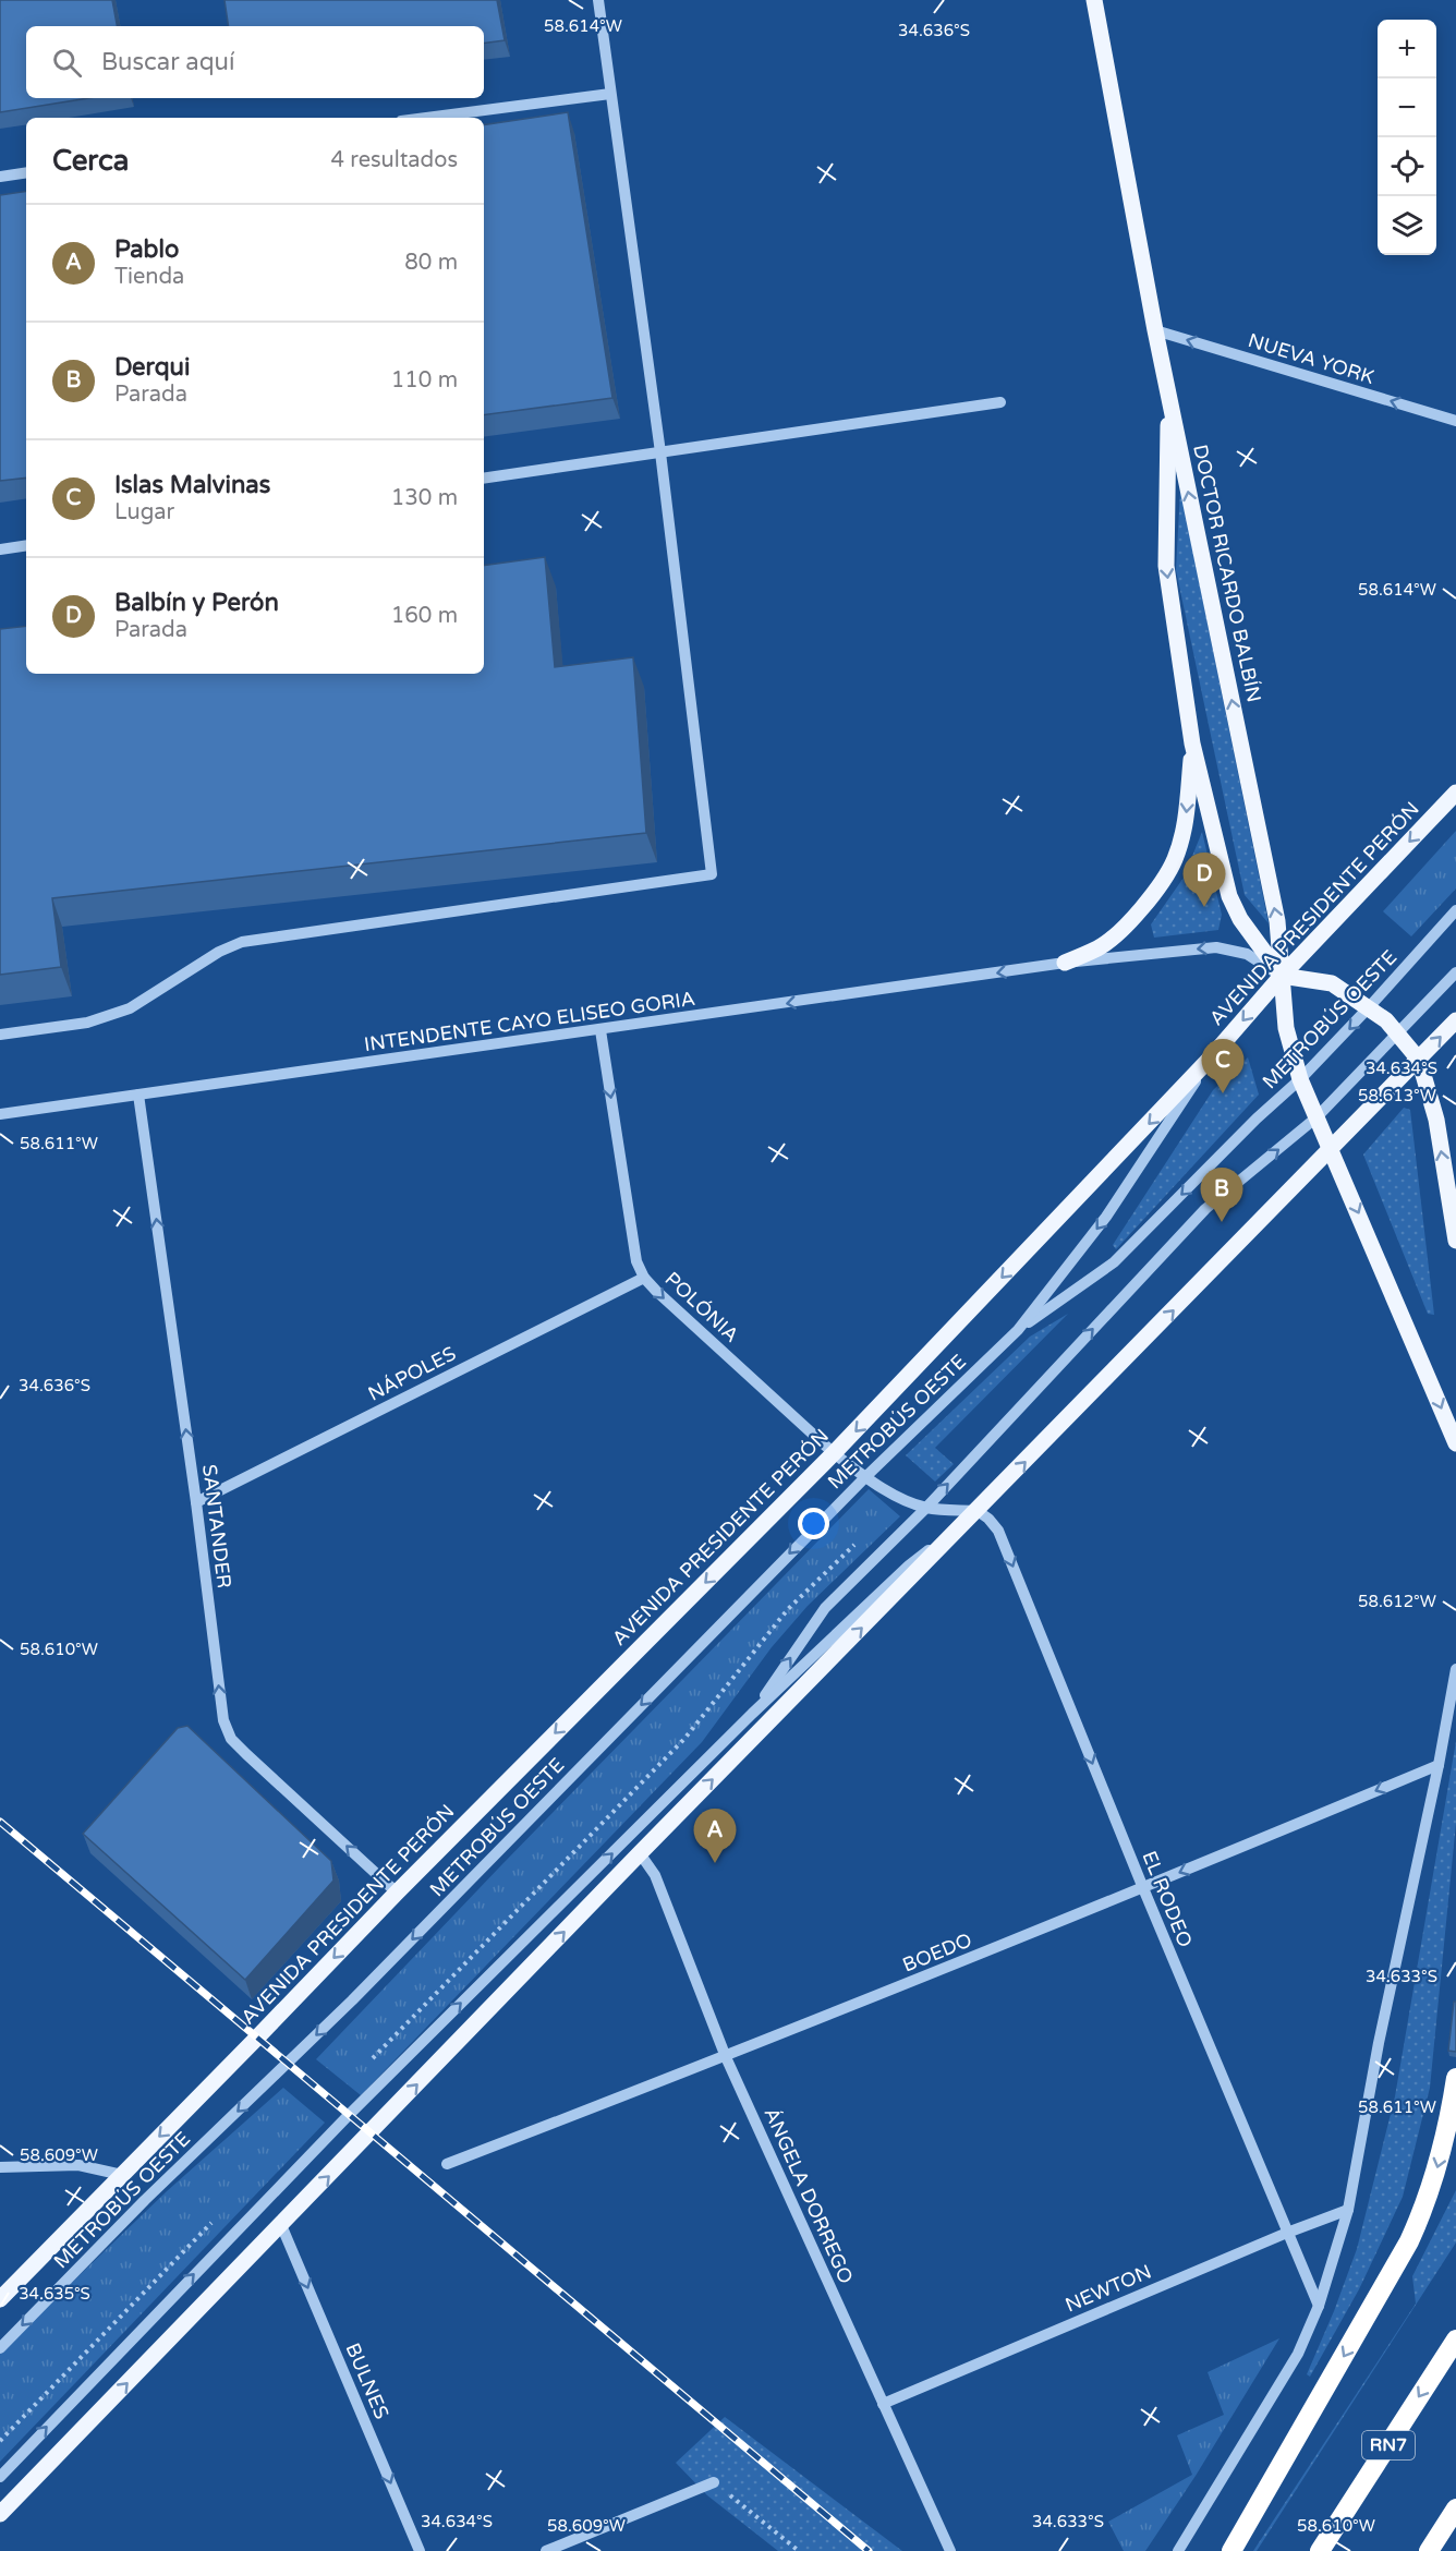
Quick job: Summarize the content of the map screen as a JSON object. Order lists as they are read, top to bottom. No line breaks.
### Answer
{"streets":{"highway":["RN7"],"main road":["DOCTOR RICARDO BALBÍN","AVENIDA PRESIDENTE PERÓN"],"street":["NUEVA YORK","METROBÚS OESTE","INTENDENTE CAYO ELISEO GORIA","POLÓNIA","NÁPOLES","SANTANDER","EL RODEO","BOEDO","ÁNGELA DORREGO","NEWTON","BULNES"]},"crossings":[["NUEVA YORK","DOCTOR RICARDO BALBÍN"],["DOCTOR RICARDO BALBÍN","AVENIDA PRESIDENTE PERÓN"],["DOCTOR RICARDO BALBÍN","METROBÚS OESTE"],["DOCTOR RICARDO BALBÍN","INTENDENTE CAYO ELISEO GORIA"],["AVENIDA PRESIDENTE PERÓN","METROBÚS OESTE"],["AVENIDA PRESIDENTE PERÓN","INTENDENTE CAYO ELISEO GORIA"],["AVENIDA PRESIDENTE PERÓN","POLÓNIA"],["AVENIDA PRESIDENTE PERÓN","SANTANDER"],["METROBÚS OESTE","POLÓNIA"],["INTENDENTE CAYO ELISEO GORIA","POLÓNIA"],["INTENDENTE CAYO ELISEO GORIA","SANTANDER"],["POLÓNIA","NÁPOLES"],["POLÓNIA","EL RODEO"],["NÁPOLES","SANTANDER"],["EL RODEO","BOEDO"],["EL RODEO","NEWTON"],["BOEDO","ÁNGELA DORREGO"],["ÁNGELA DORREGO","NEWTON"]],"one_way":["NUEVA YORK","INTENDENTE CAYO ELISEO GORIA","POLÓNIA","SANTANDER","EL RODEO","BULNES"],"page":{"map_buttons":["+","−"],"search":"Buscar aquí","heading":["Cerca","4 resultados"],"list":[{"mark":"A","name":"Pablo","note":"Tienda","value":"80 m"},{"mark":"B","name":"Derqui","note":"Parada","value":"110 m"},{"mark":"C","name":"Islas Malvinas","note":"Lugar","value":"130 m"},{"mark":"D","name":"Balbín y Perón","note":"Parada","value":"160 m"}],"pins":["D","C","B","A"]},"coordinates":["58.614°W","34.636°S","34.634°S","58.613°W","58.611°W","58.612°W","58.610°W","34.633°S","58.609°W","34.635°S"]}
